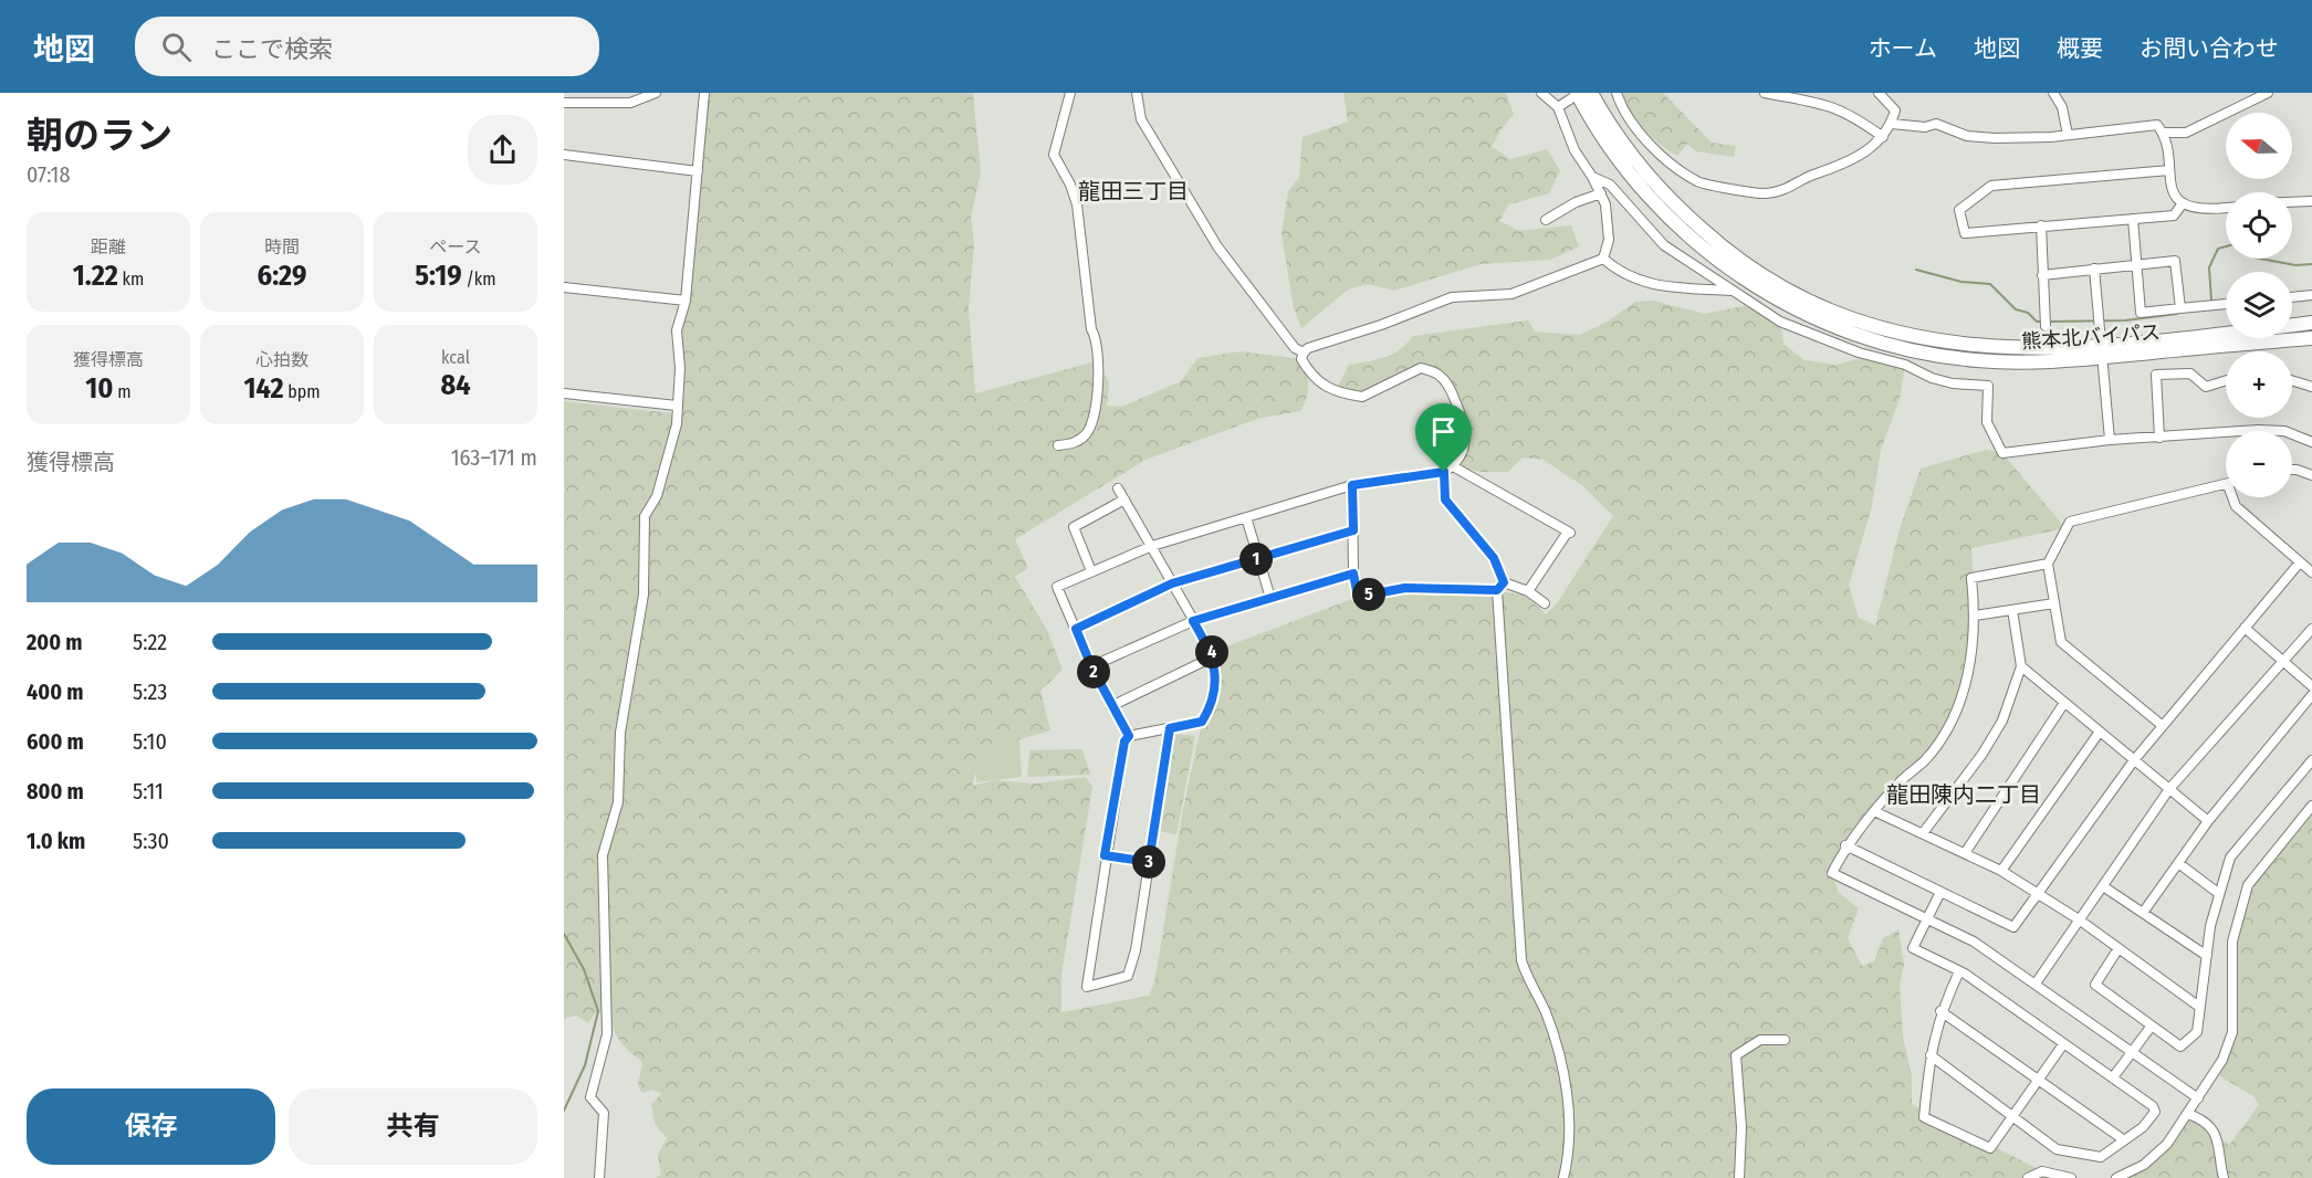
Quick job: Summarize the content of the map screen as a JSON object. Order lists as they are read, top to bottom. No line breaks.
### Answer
{"streets":{"highway":["熊本北バイパス"]},"districts":["龍田三丁目","龍田陳内二丁目"],"north":"left","page":{"header":"地図","search":"ここで検索","nav":["ホーム","地図","概要","お問い合わせ"],"heading":["朝のラン","07:18"],"map_buttons":["+","−"],"stats":[["距離","1.22 km"],["時間","6:29"],["ペース","5:19 /km"],["獲得標高","10 m"],["心拍数","142 bpm"],["kcal","84"]],"chart":["獲得標高","163–171 m"],"pins":["1","5","4","2","3"],"list":[{"name":"200 m","note":"5:22"},{"name":"400 m","note":"5:23"},{"name":"600 m","note":"5:10"},{"name":"800 m","note":"5:11"},{"name":"1.0 km","note":"5:30"}],"buttons":["保存","共有"]}}
